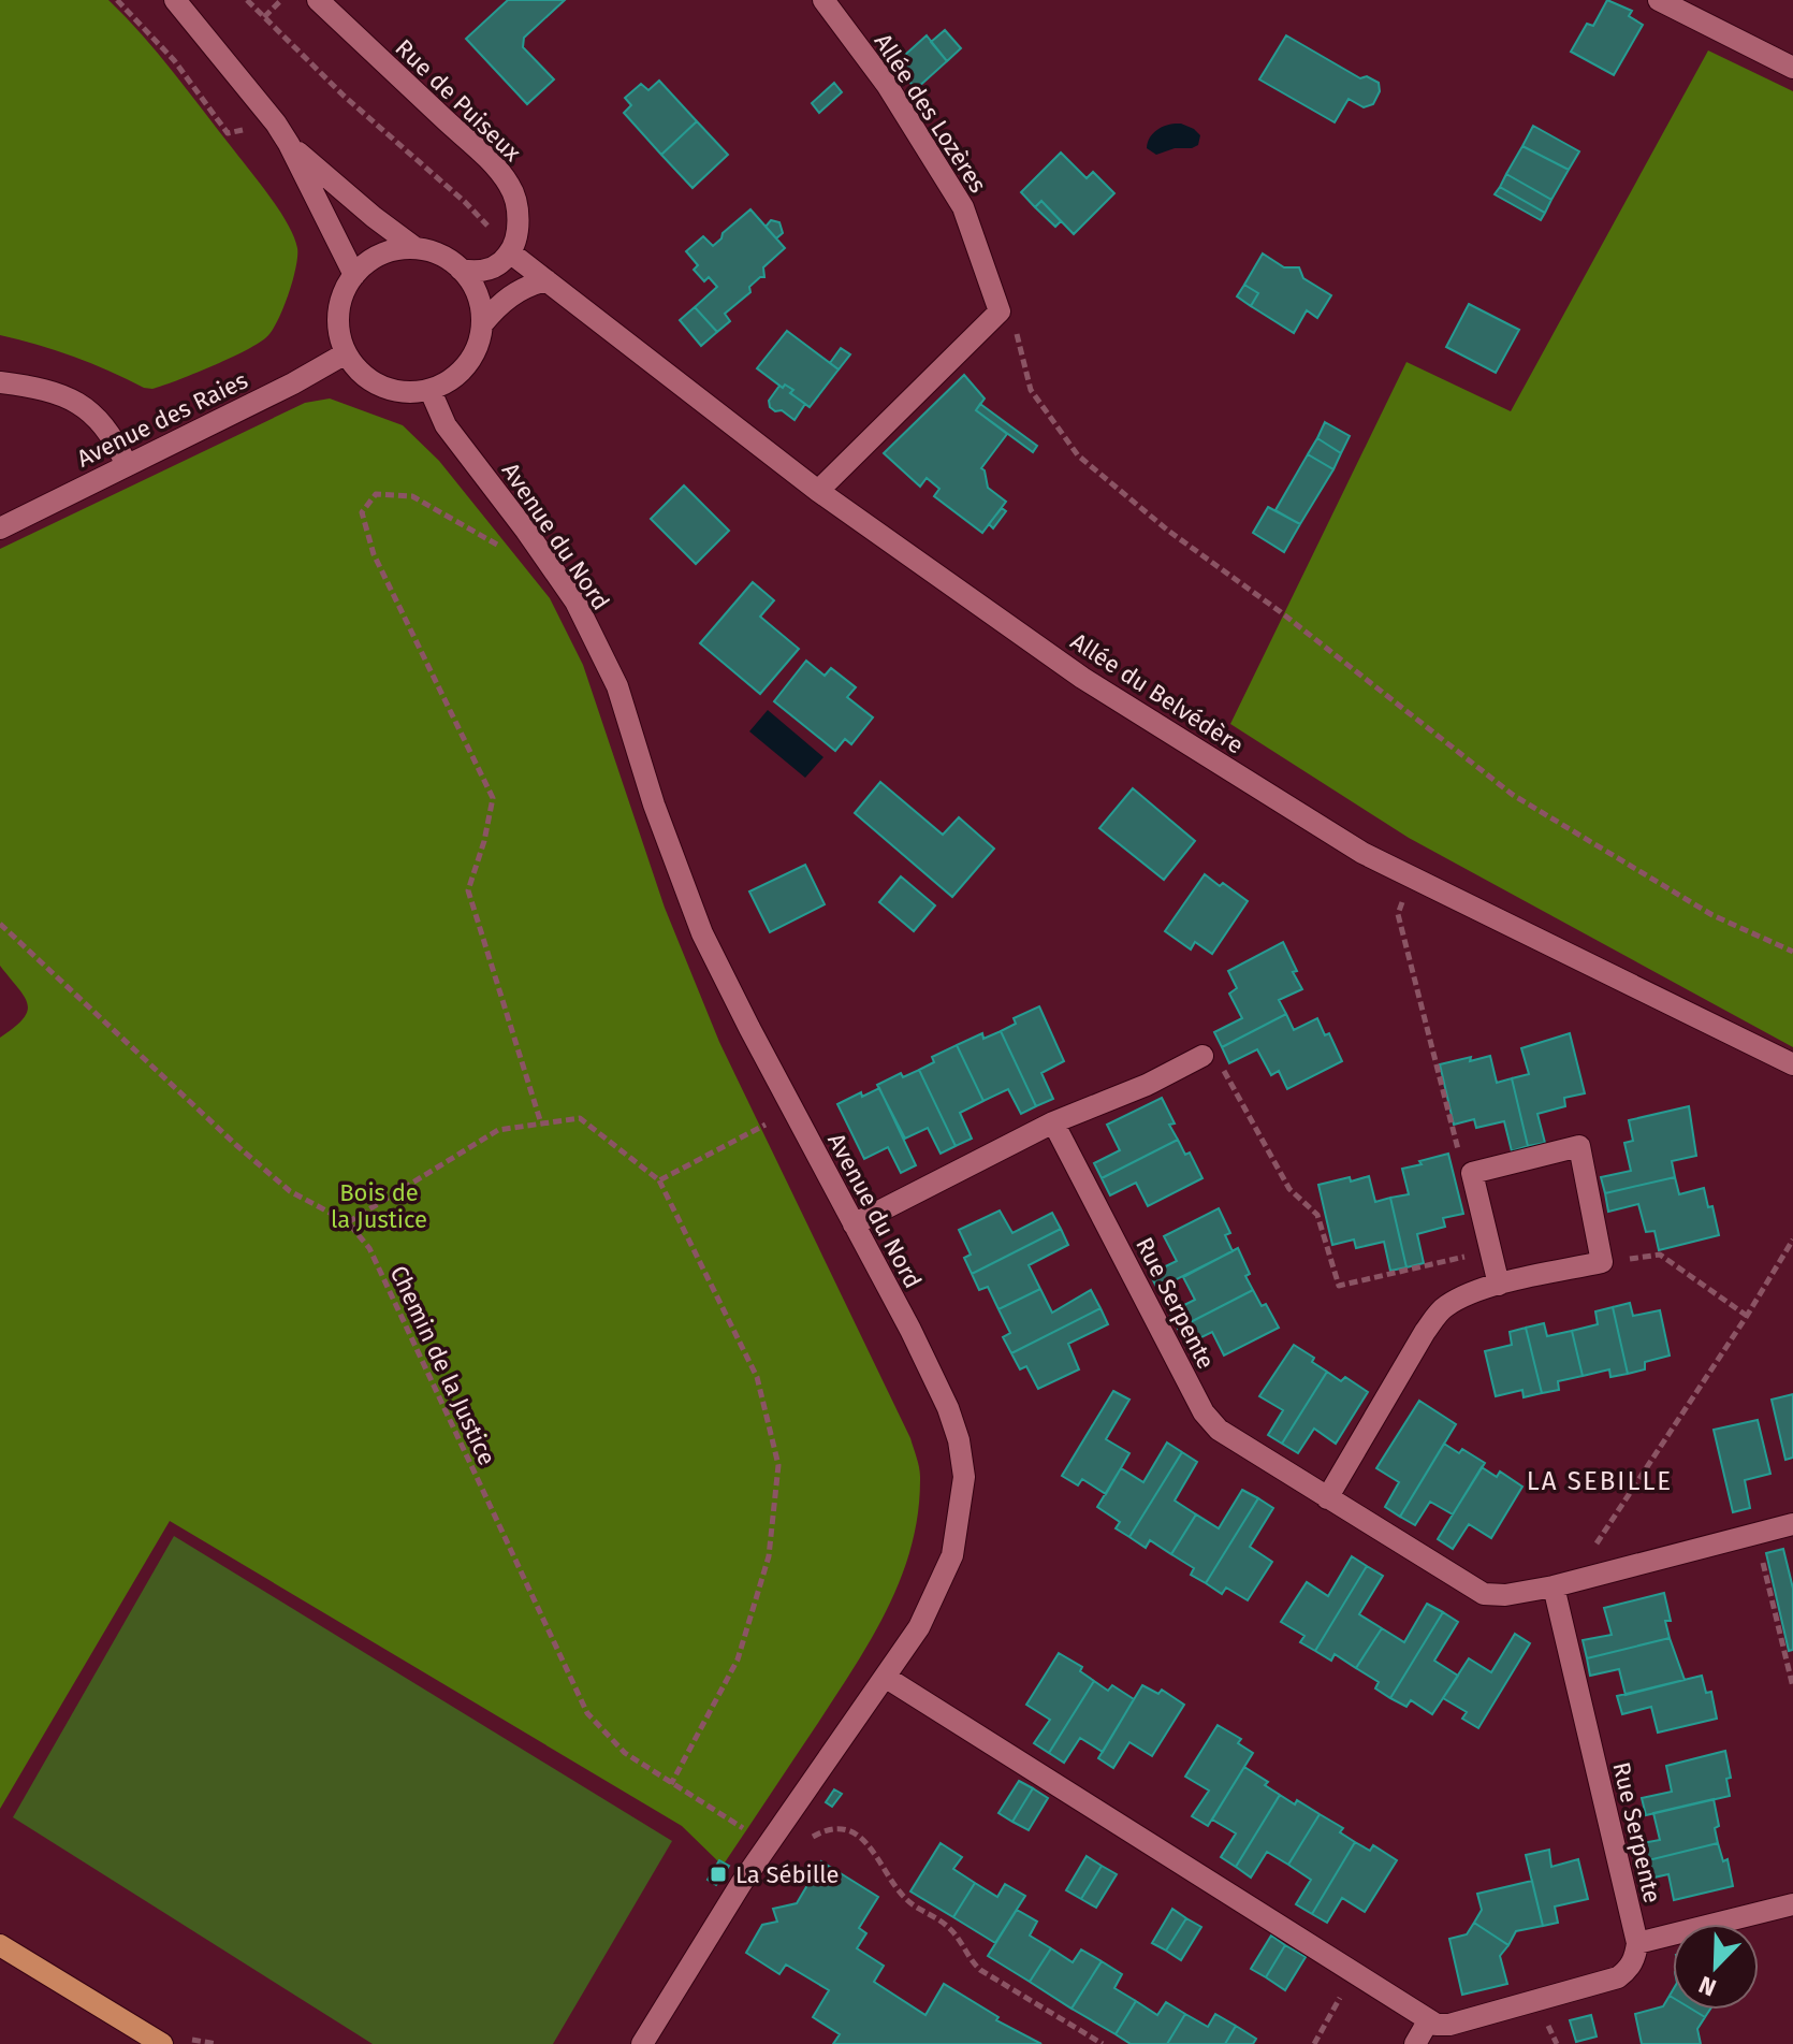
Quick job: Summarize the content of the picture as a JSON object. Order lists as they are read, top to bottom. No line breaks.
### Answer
{"streets":{"street":["Rue de Puiseux","Allée des Lozères","Avenue des Raies","Avenue du Nord","Allée du Belvédère","Rue Serpente"],"path":["Chemin de la Justice"]},"crossings":[["Rue de Puiseux","Allée du Belvédère"],["Avenue des Raies","Avenue du Nord"]],"districts":["LA SEBILLE"],"parks":["Bois de la Justice"],"places":{"transit":["La Sébille"]},"north":"bottom left"}
